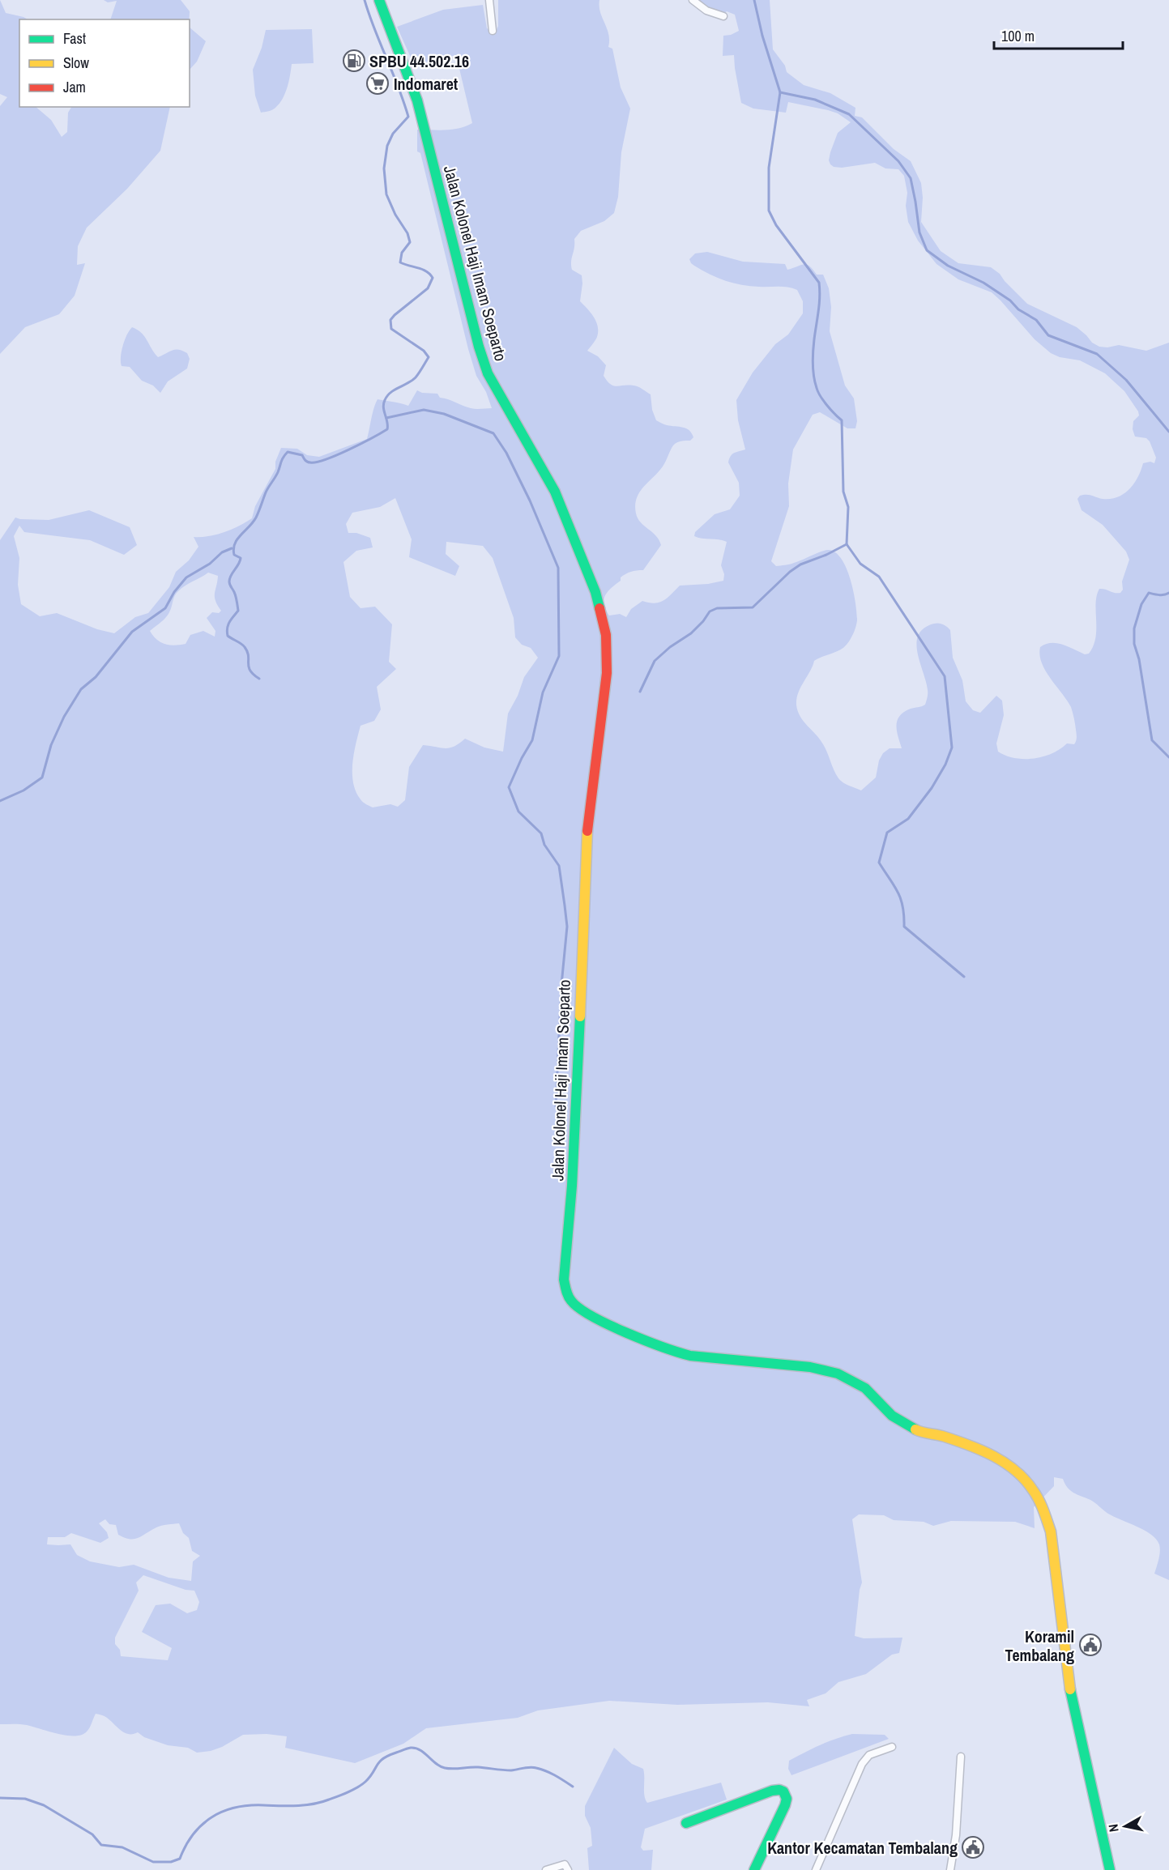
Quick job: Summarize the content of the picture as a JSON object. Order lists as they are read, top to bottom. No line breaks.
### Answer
{"streets":{"main road":["Jalan Kolonel Haji Imam Soeparto"]},"places":{"fuel station":["SPBU 44.502.16"],"supermarket":["Indomaret"],"public building":["Koramil Tembalang","Kantor Kecamatan Tembalang"]},"legend":["Fast","Slow","Jam"],"scale_bar":"100 m","north":"left"}
